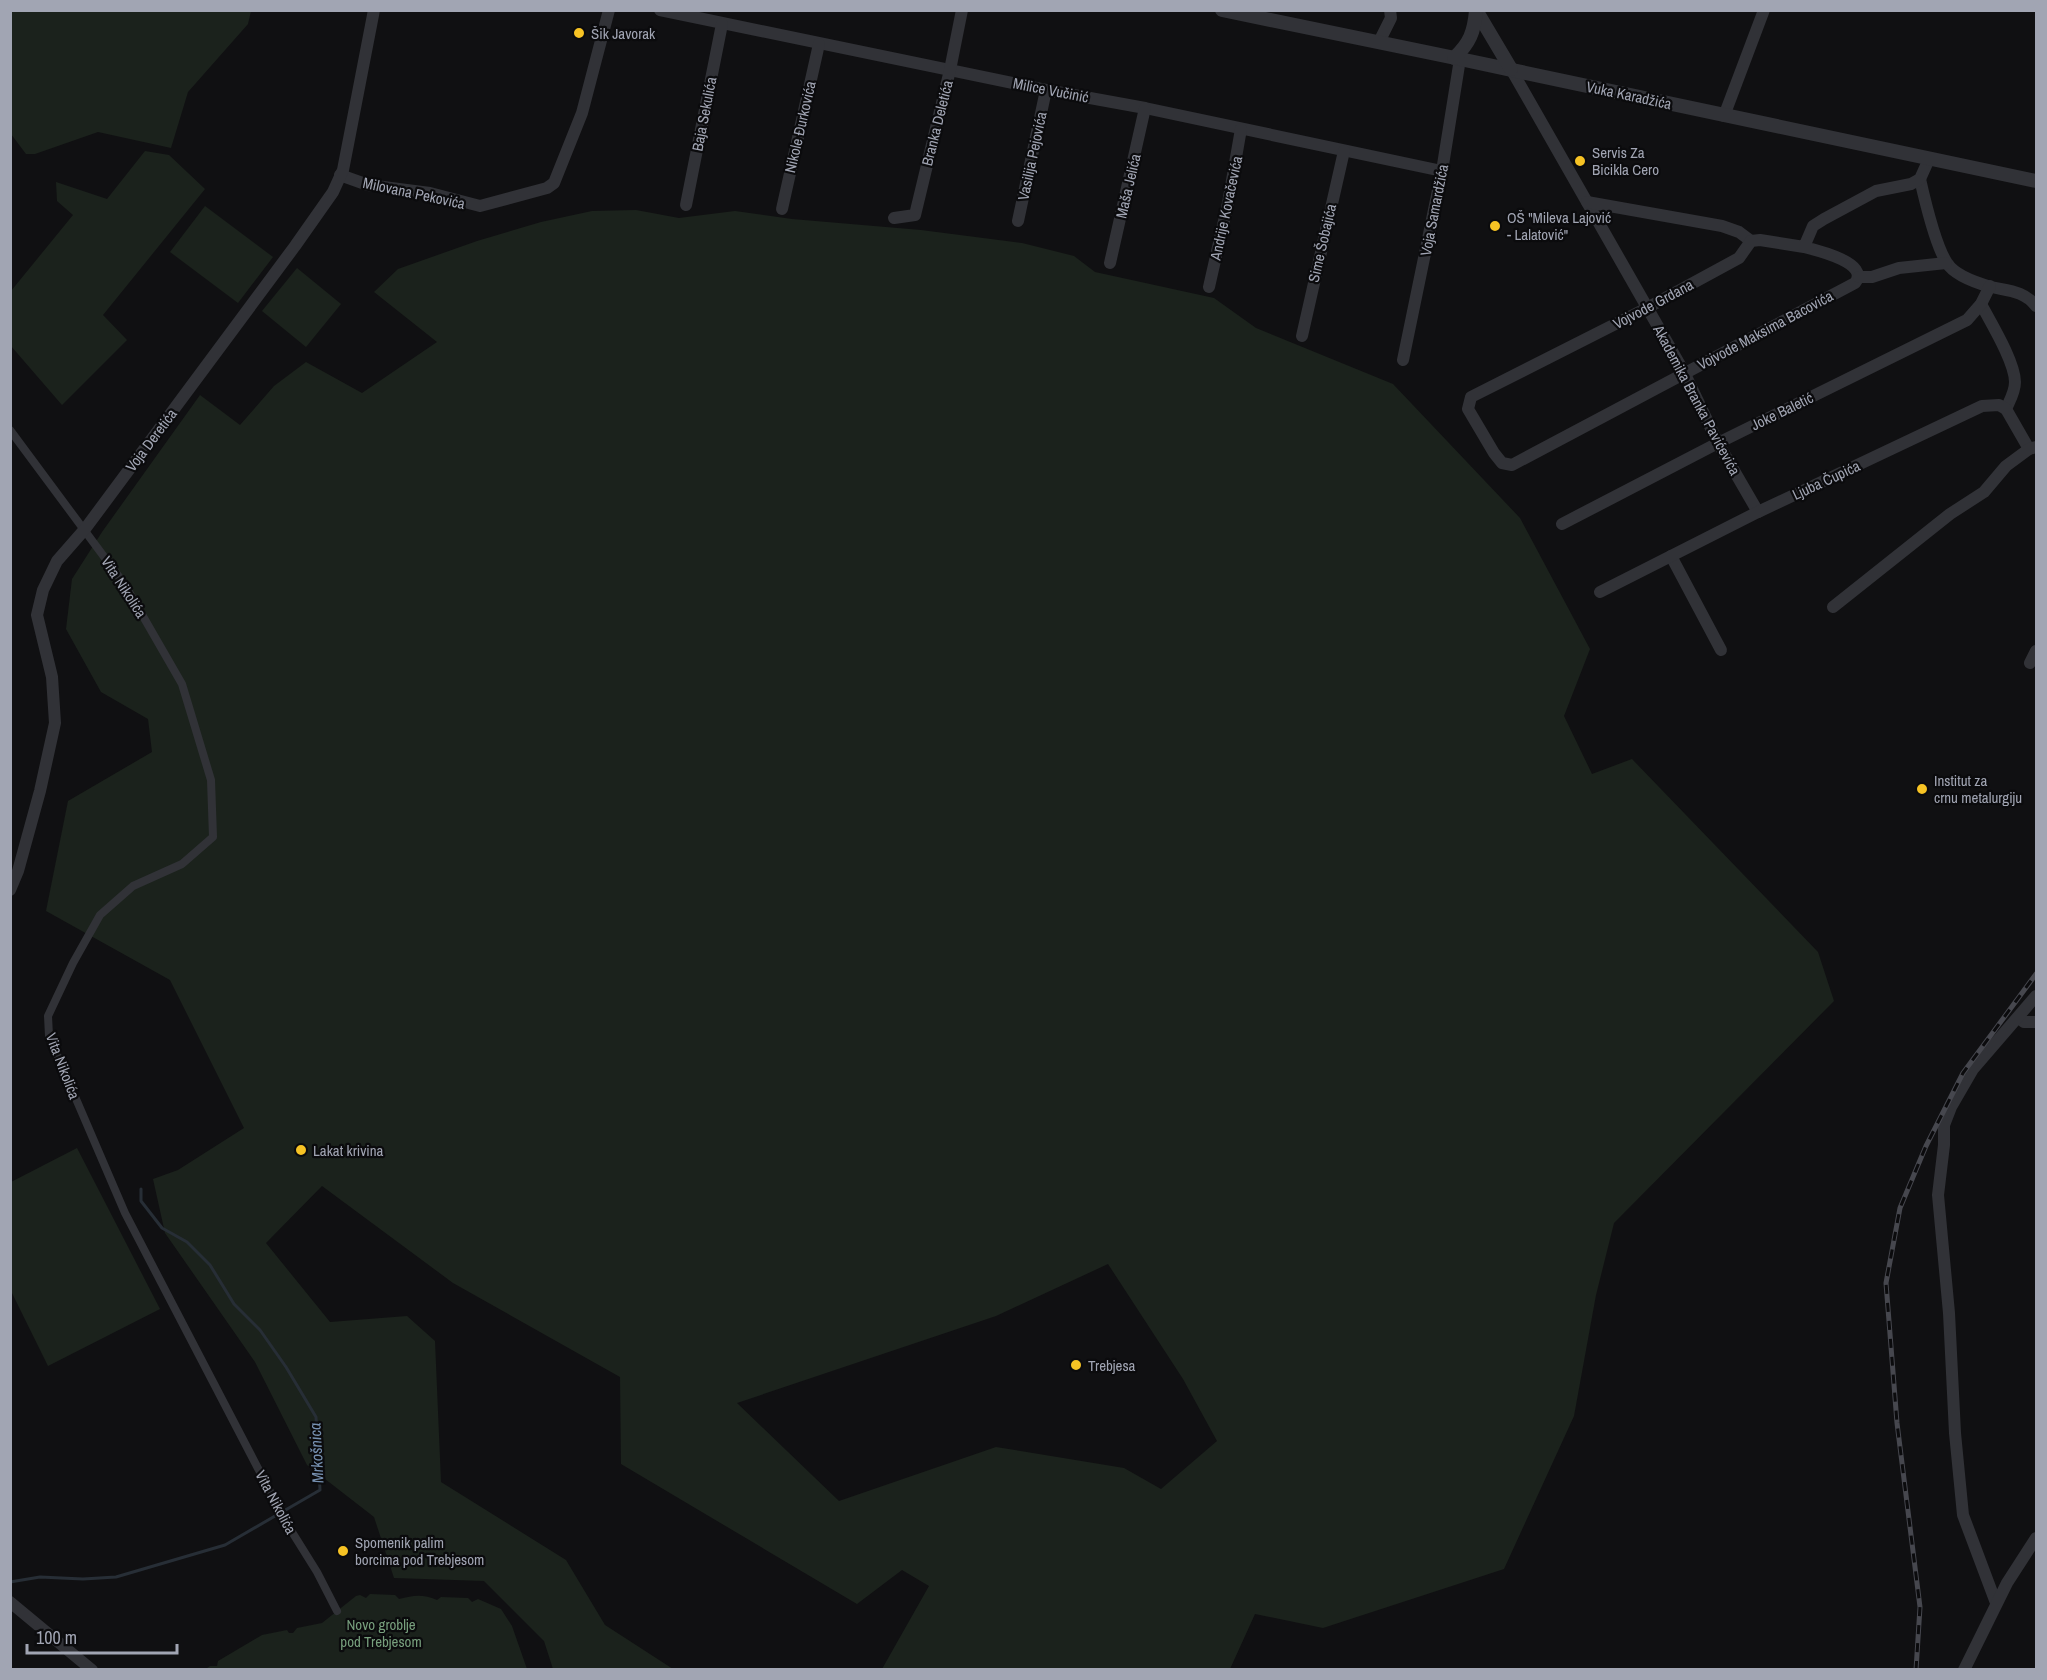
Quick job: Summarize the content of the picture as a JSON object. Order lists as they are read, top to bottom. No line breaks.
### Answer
{"streets":{"street":["Milice Vučinić","Vuka Karadžića","Baja Sekulića","Branka Deletića","Nikole Đurkovića","Vasilija Pejovića","Maša Jelića","Milovana Pekovića","Andrije Kovačevića","Voja Samardžića","Sime Šobajića","Vojvode Grdana","Vojvode Maksima Bacovića","Akademika Branka Pavićevića","Joke Baletić","Voja Deretića","Ljuba Čupića","Vita Nikolića"]},"crossings":[["Milice Vučinić","Baja Sekulića"],["Milice Vučinić","Branka Deletića"],["Milice Vučinić","Nikole Đurkovića"],["Milice Vučinić","Vasilija Pejovića"],["Milice Vučinić","Maša Jelića"],["Milice Vučinić","Andrije Kovačevića"],["Milice Vučinić","Voja Samardžića"],["Milice Vučinić","Sime Šobajića"],["Vuka Karadžića","Voja Samardžića"],["Vuka Karadžića","Akademika Branka Pavićevića"],["Milovana Pekovića","Voja Deretića"],["Vojvode Grdana","Vojvode Maksima Bacovića"],["Vojvode Grdana","Akademika Branka Pavićevića"],["Vojvode Maksima Bacovića","Akademika Branka Pavićevića"],["Akademika Branka Pavićevića","Joke Baletić"],["Akademika Branka Pavićevića","Ljuba Čupića"],["Voja Deretića","Vita Nikolića"]],"water":["Mrkošnica"],"parks":["Novo groblje pod Trebjesom"],"places":["Šik Javorak","Servis Za Bicikla Cero","OŠ \"Mileva Lajović - Lalatović\"","Institut za crnu metalurgiju","Lakat krivina","Trebjesa","Spomenik palim borcima pod Trebjesom"],"scale_bar":"100 m"}
